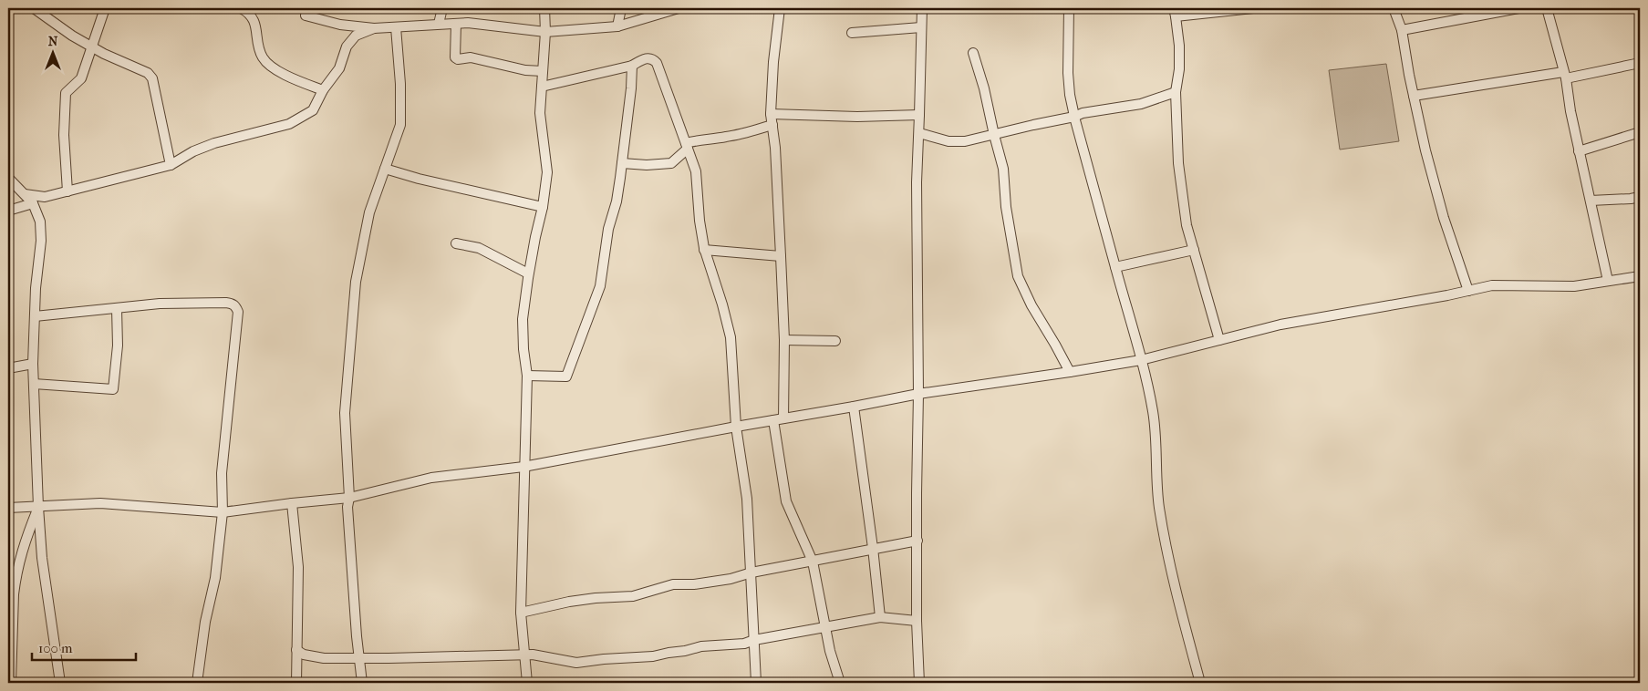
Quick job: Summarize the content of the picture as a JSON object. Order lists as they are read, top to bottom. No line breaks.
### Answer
{"scale_bar":"100 m","north":"top"}
